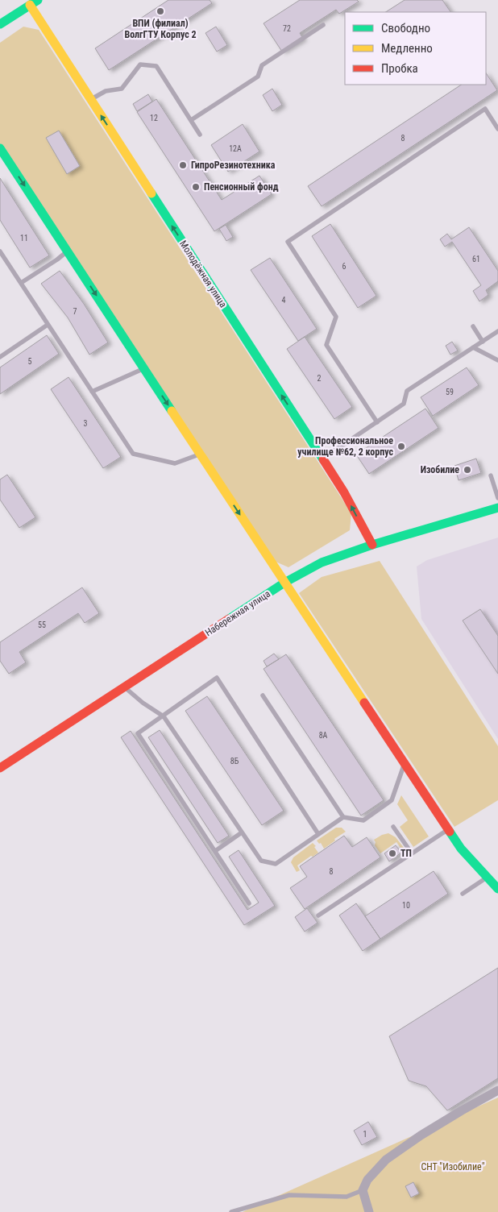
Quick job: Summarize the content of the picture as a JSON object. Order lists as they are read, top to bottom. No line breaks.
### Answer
{"streets":{"street":["Молодёжная улица","Набережная улица"]},"crossings":[["Молодёжная улица","Набережная улица"]],"one_way":["Молодёжная улица"],"parks":["СНТ \"Изобилие\""],"places":["ВПИ (филиал) ВолгГТУ Корпус 2","ГипроРезинотехника","Пенсионный фонд","Профессиональное училище №62, 2 корпус","Изобилие","ТП"],"house_numbers":["72","12","8","12А","11","61","6","4","7","5","2","59","3","55","8А","8Б","8","10","1"],"legend":["Свободно","Медленно","Пробка"]}
